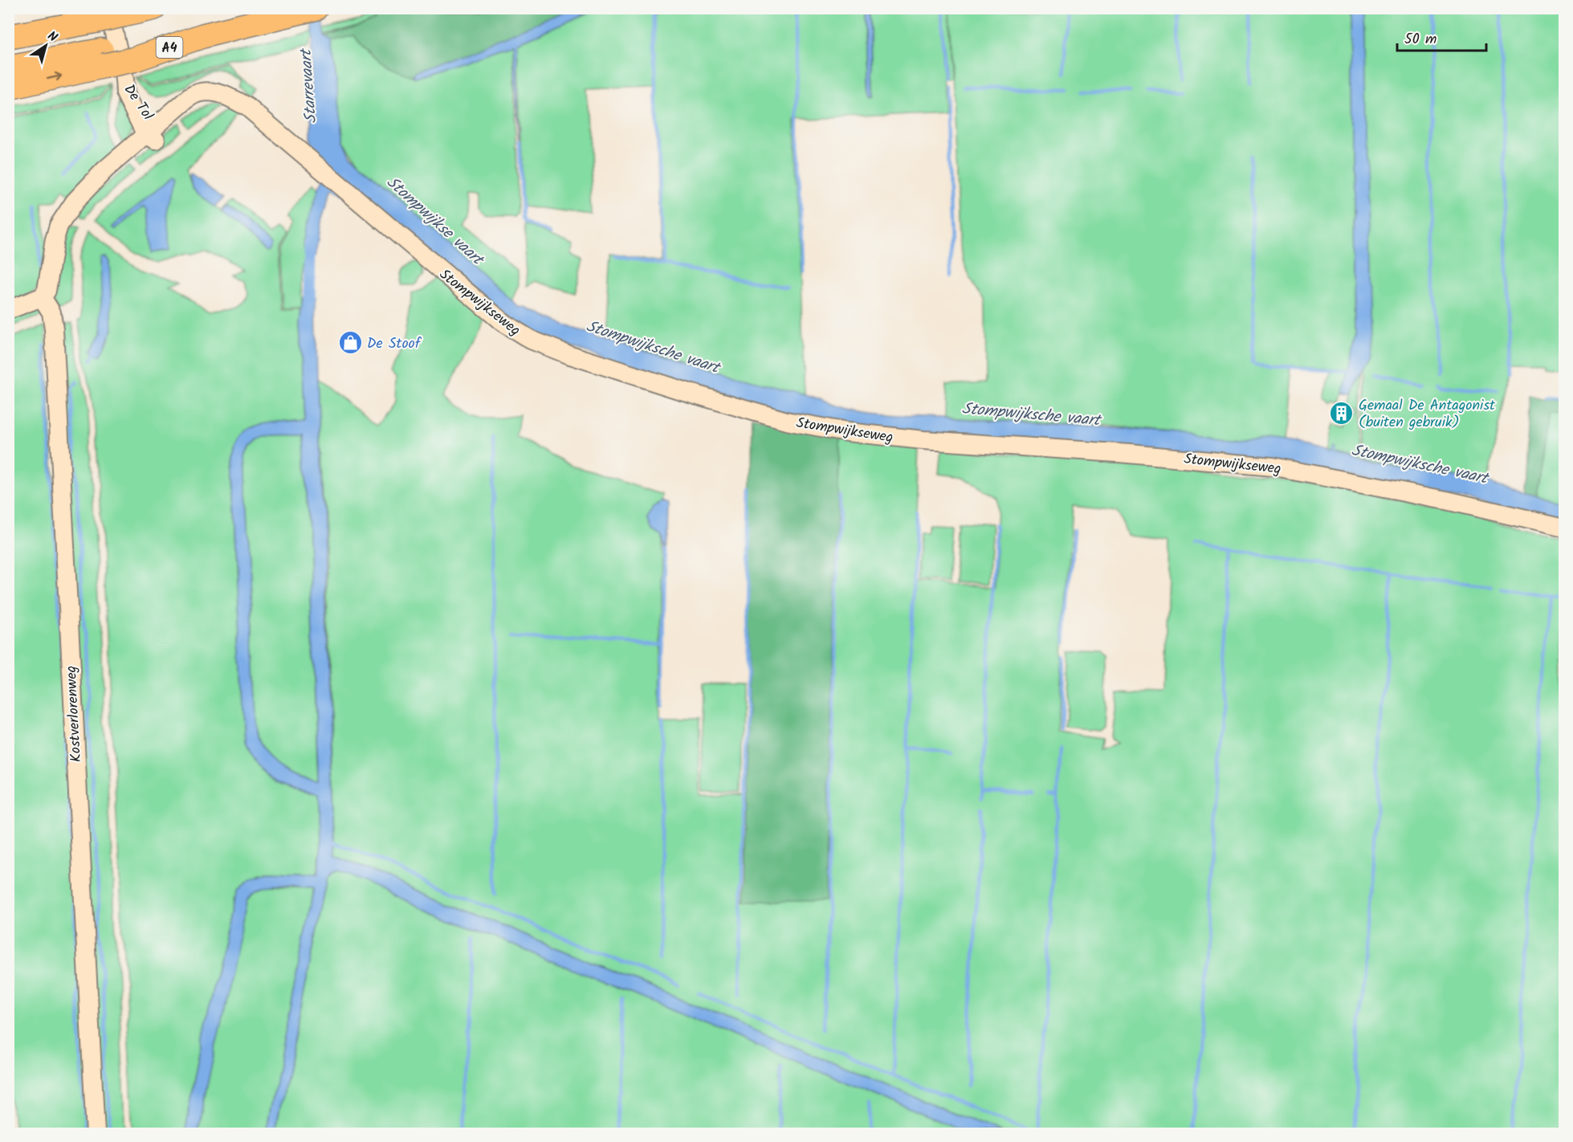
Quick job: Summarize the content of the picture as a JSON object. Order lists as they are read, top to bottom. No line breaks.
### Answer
{"streets":{"highway":["A4"],"street":["De Tol","Stompwijkseweg","Kostverlorenweg"]},"crossings":[["A4","De Tol"],["De Tol","Stompwijkseweg"],["Stompwijkseweg","Kostverlorenweg"]],"water":["Starrevaart","Stompwijkse vaart","Stompwijksche vaart"],"places":{"shop":["De Stoof"],"building":["Gemaal De Antagonist (buiten gebruik)"]},"scale_bar":"50 m","north":"top right"}
